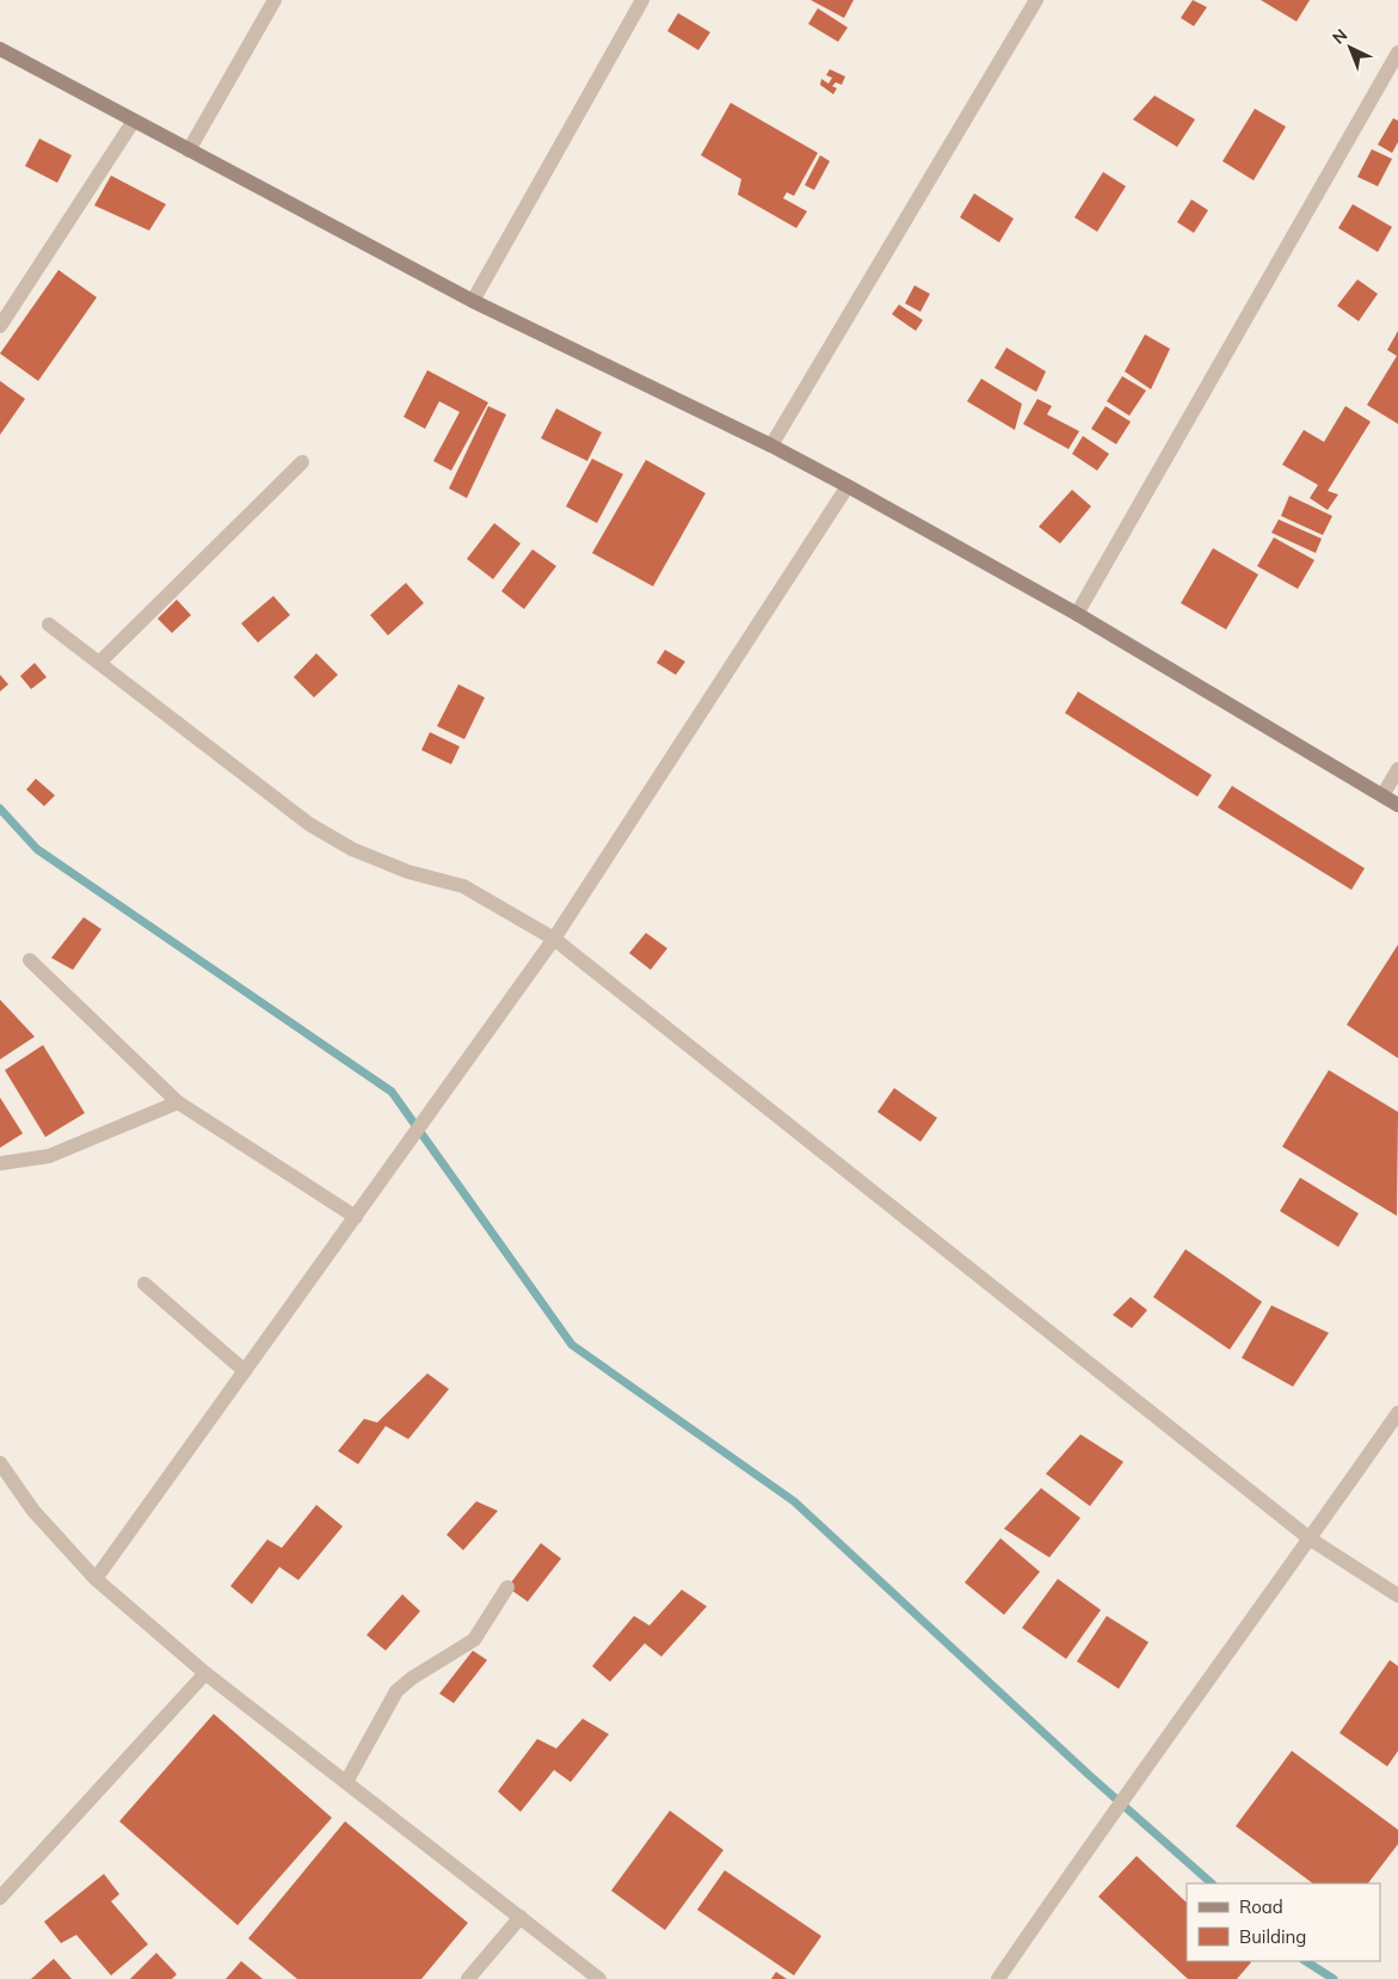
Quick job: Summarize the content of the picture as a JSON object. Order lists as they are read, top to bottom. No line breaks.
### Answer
{"legend":["Road","Building"],"north":"top left"}
